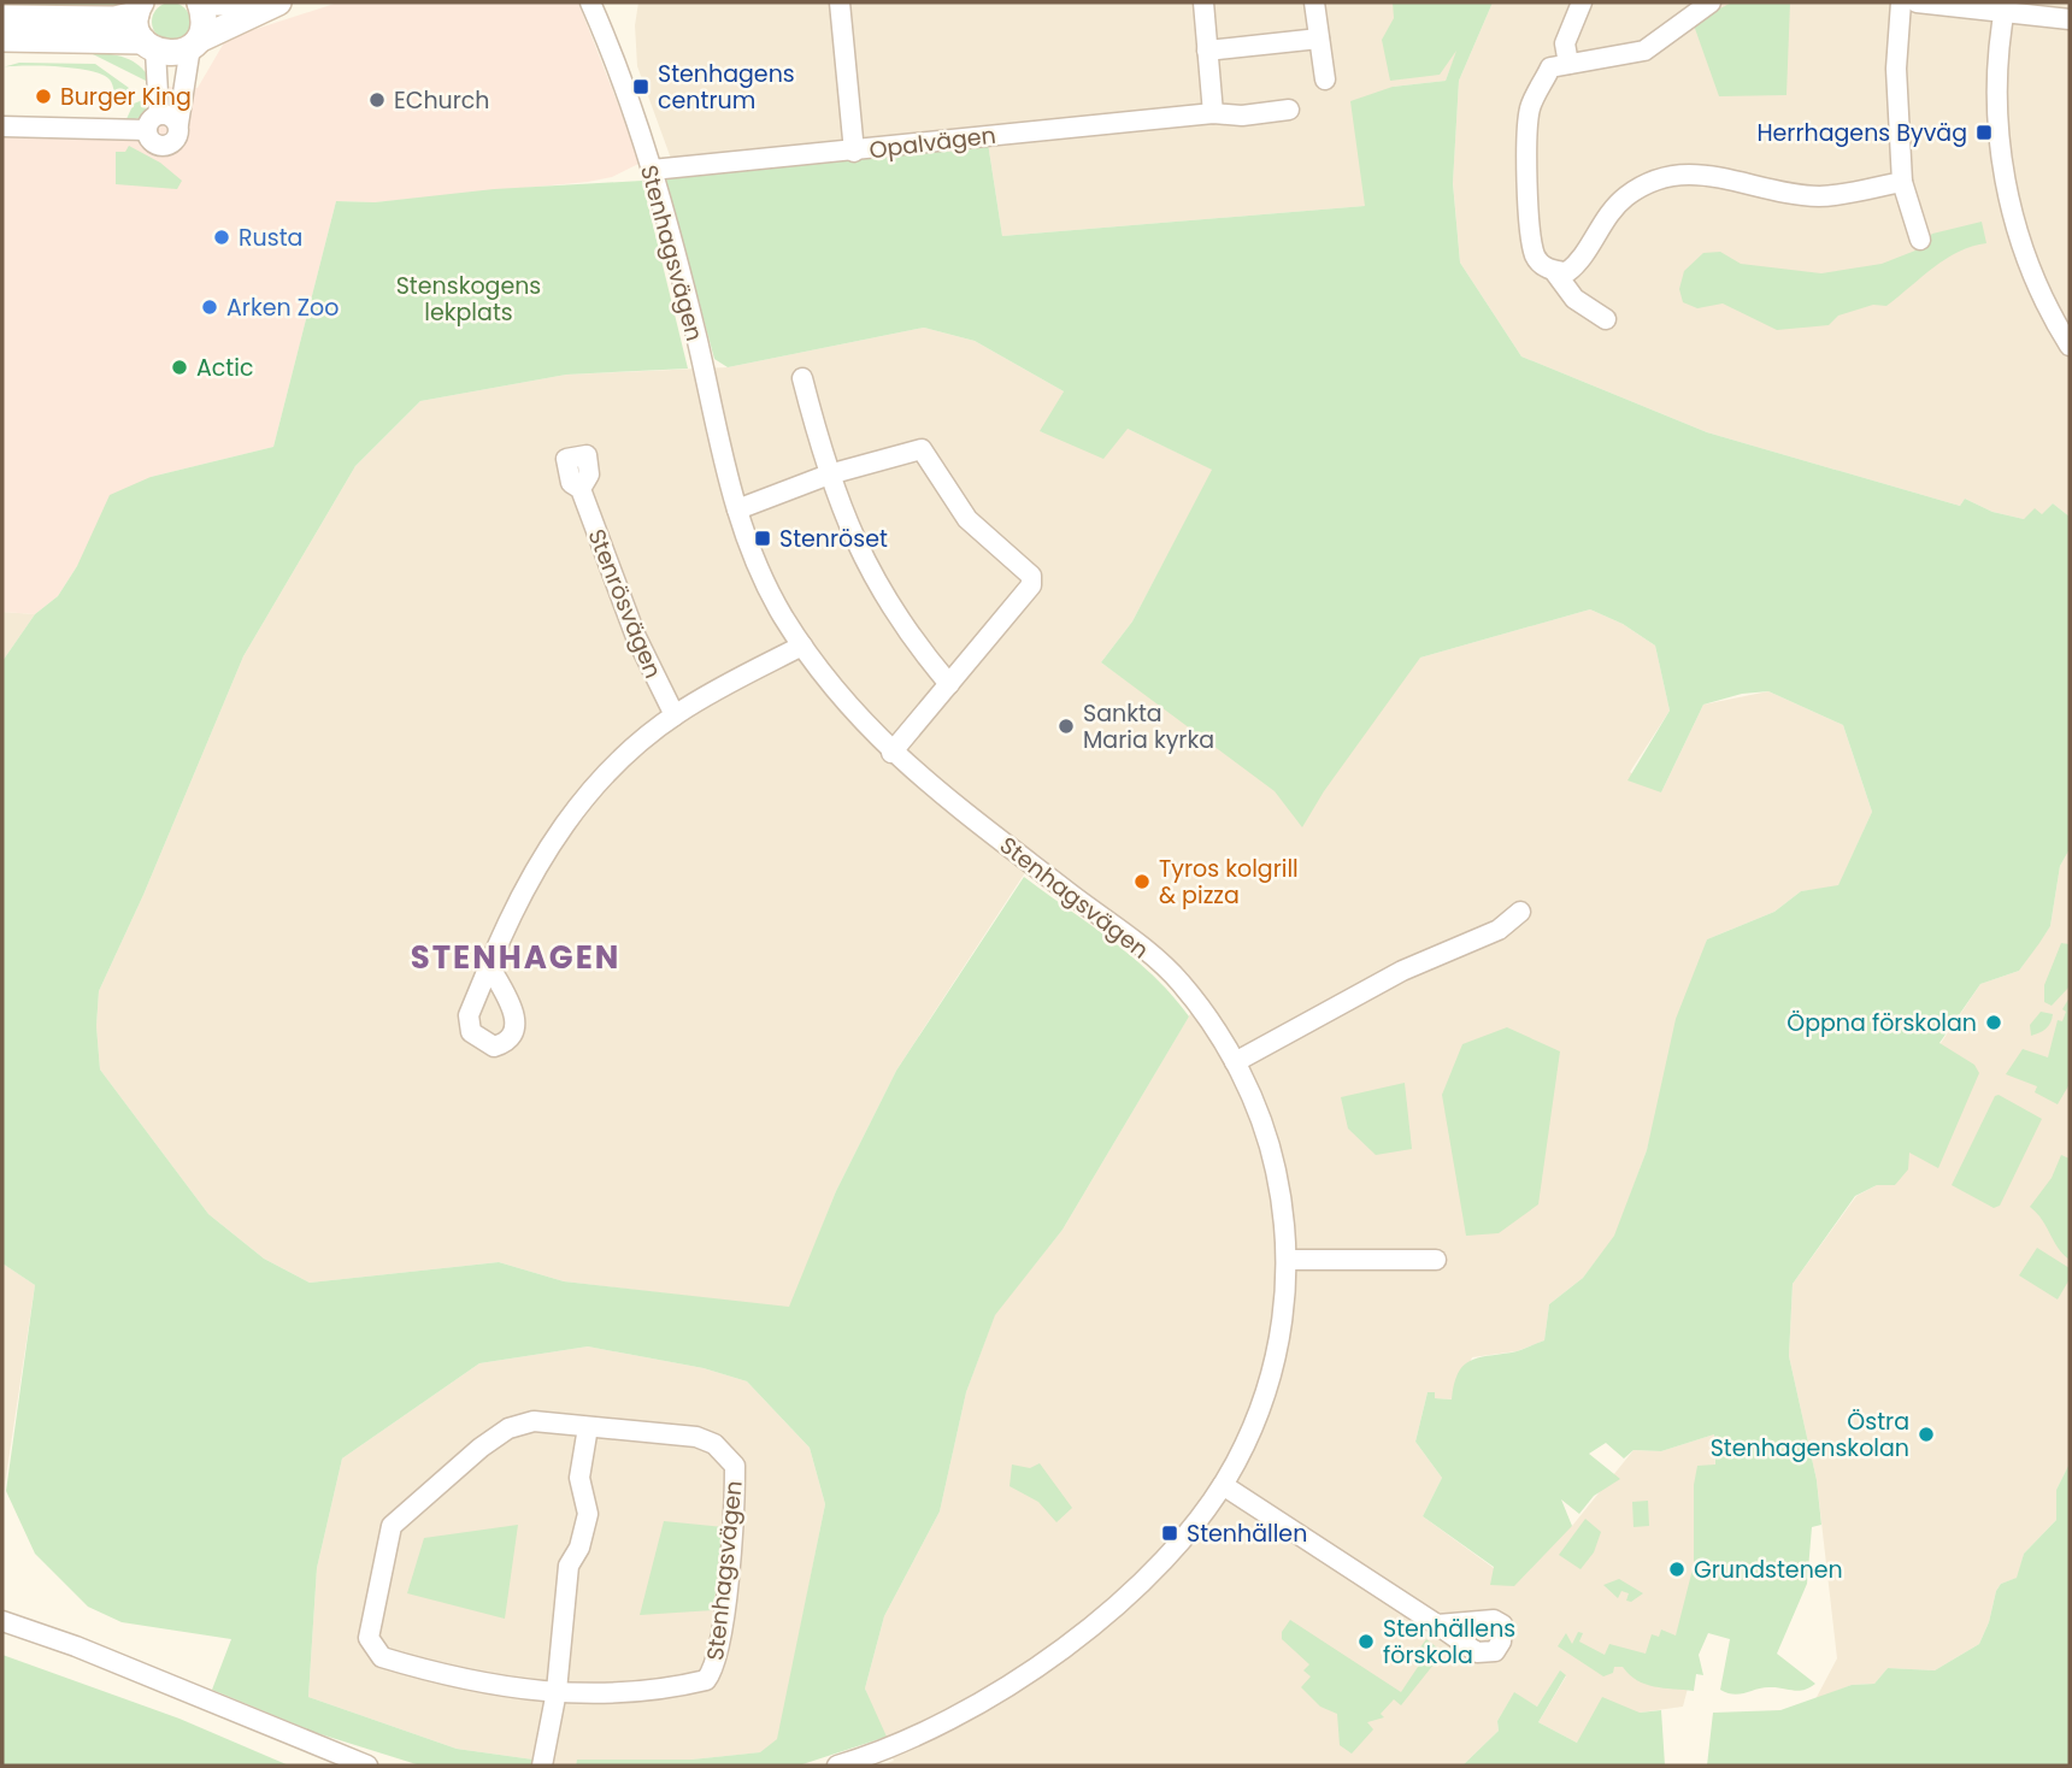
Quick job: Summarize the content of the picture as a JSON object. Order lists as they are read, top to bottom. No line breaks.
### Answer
{"streets":{"street":["Opalvägen","Stenhagsvägen","Stenrösvägen"]},"crossings":[["Opalvägen","Stenhagsvägen"]],"districts":["STENHAGEN"],"parks":["Stenskogens lekplats"],"places":{"transit":["Stenhagens centrum","Herrhagens Byväg","Stenröset","Stenhällen"],"other":["Burger King","EChurch","Rusta","Arken Zoo","Actic","Sankta Maria kyrka","Tyros kolgrill & pizza","Öppna förskolan","Östra Stenhagenskolan","Grundstenen","Stenhällens förskola"]}}
